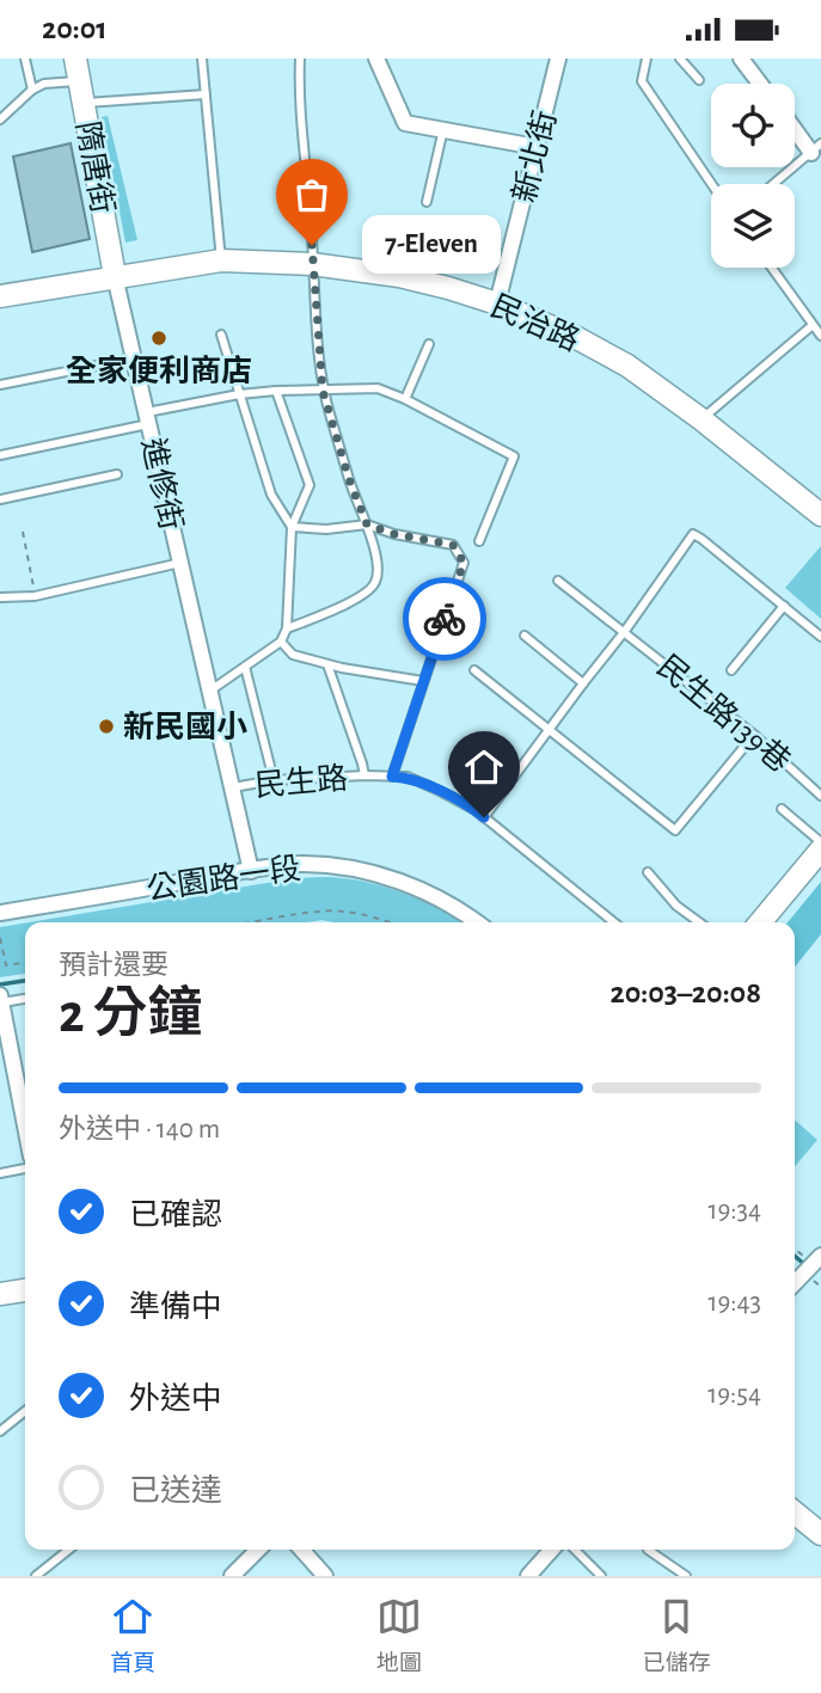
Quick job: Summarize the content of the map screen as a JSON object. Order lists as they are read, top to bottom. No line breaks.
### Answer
{"streets":{"street":["新北街","隋唐街","民治路","進修街","公園路一段"],"lane":["民生路139巷","民生路"]},"crossings":[["新北街","民治路"],["隋唐街","民治路"],["隋唐街","進修街"],["民治路","進修街"],["進修街","民生路"],["進修街","公園路一段"]],"places":["7-Eleven","全家便利商店","新民國小"],"page":{"status":"20:01","bubble":"7-Eleven","heading":["2 分鐘","預計還要","20:03–20:08"],"bar":"外送中 · 140 m","list":[["已確認","19:34"],["準備中","19:43"],["外送中","19:54"],"已送達"],"tabs":["首頁","地圖","已儲存"]}}
